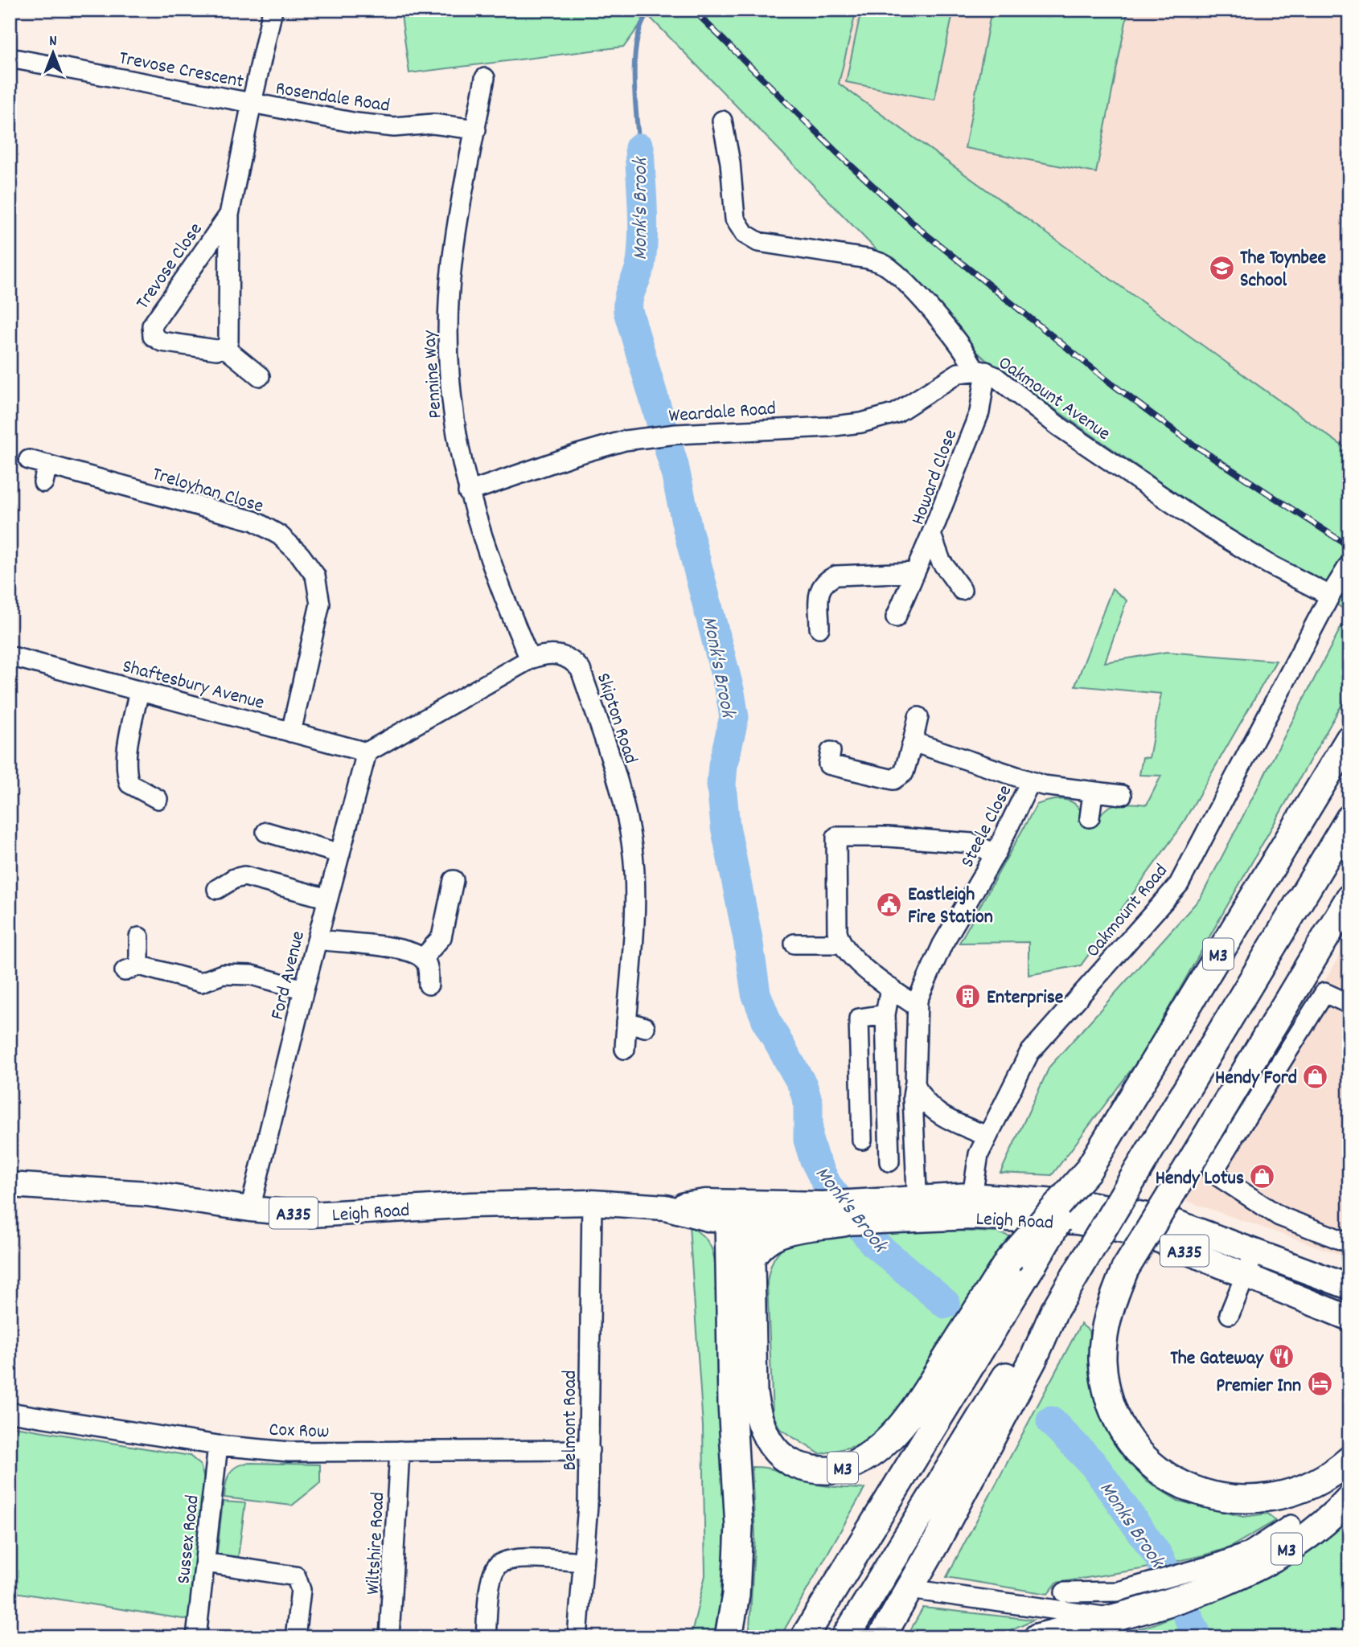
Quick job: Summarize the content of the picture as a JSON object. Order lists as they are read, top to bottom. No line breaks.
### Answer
{"streets":{"highway":["M3"],"main road":["Leigh Road","A335"],"street":["Trevose Crescent","Rosendale Road","Trevose Close","Pennine Way","Oakmount Avenue","Weardale Road","Howard Close","Treloyhan Close","Shaftesbury Avenue","Skipton Road","Steele Close","Oakmount Road","Ford Avenue","Belmont Road","Cox Row","Sussex Road","Wiltshire Road"]},"crossings":[["Trevose Crescent","Rosendale Road"],["Trevose Crescent","Trevose Close"],["Rosendale Road","Trevose Close"],["Rosendale Road","Pennine Way"],["Pennine Way","Weardale Road"],["Pennine Way","Skipton Road"],["Oakmount Avenue","Weardale Road"],["Oakmount Avenue","Howard Close"],["Oakmount Avenue","Oakmount Road"],["Weardale Road","Howard Close"],["Treloyhan Close","Shaftesbury Avenue"],["Shaftesbury Avenue","Skipton Road"],["Shaftesbury Avenue","Ford Avenue"],["Skipton Road","Ford Avenue"],["Steele Close","Leigh Road"],["Oakmount Road","Leigh Road"],["M3","Leigh Road"],["Ford Avenue","Leigh Road"],["Leigh Road","Belmont Road"],["Belmont Road","Cox Row"],["Cox Row","Sussex Road"],["Cox Row","Wiltshire Road"]],"water":["Monk's Brook","Monks Brook"],"places":{"school or university":["The Toynbee School"],"public building":["Eastleigh Fire Station"],"building":["Enterprise"],"shop":["Hendy Ford","Hendy Lotus"],"restaurant":["The Gateway"],"hotel":["Premier Inn"]},"north":"top"}
